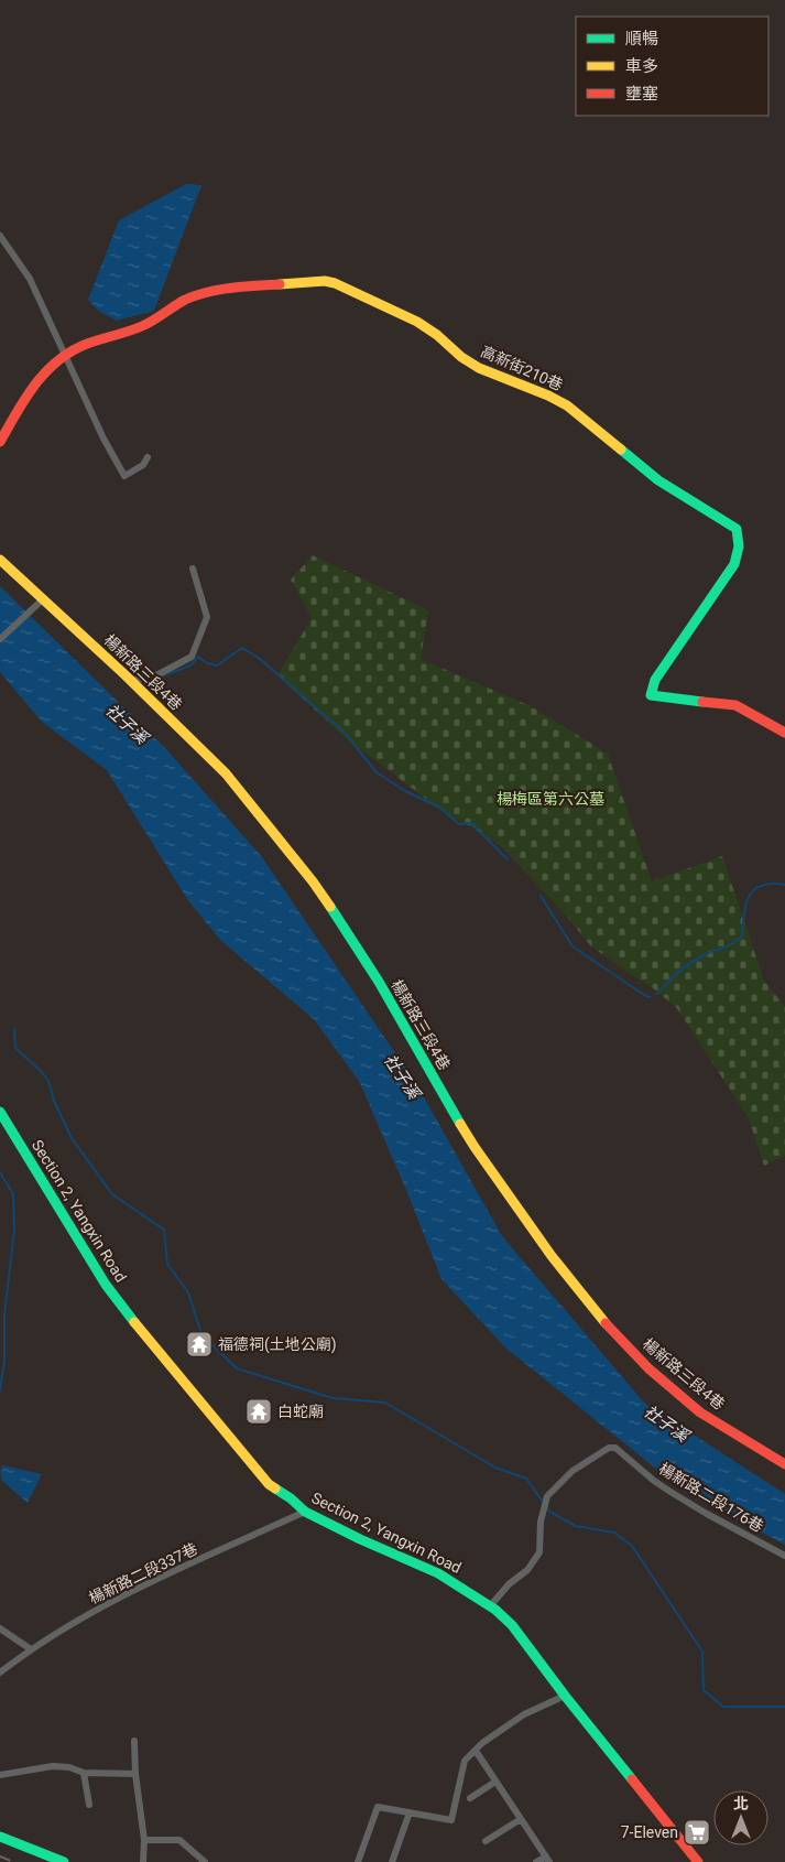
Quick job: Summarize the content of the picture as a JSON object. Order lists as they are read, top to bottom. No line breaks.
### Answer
{"streets":{"street":["高新街210巷","楊新路三段4巷","Section 2, Yangxin Road","楊新路二段176巷","楊新路二段337巷"]},"crossings":[["Section 2, Yangxin Road","楊新路二段176巷"],["Section 2, Yangxin Road","楊新路二段337巷"]],"water":["社子溪"],"parks":["楊梅區第六公墓"],"places":{"temple":["福德祠(土地公廟)","白蛇廟"],"supermarket":["7-Eleven"]},"legend":["順暢","車多","壅塞"],"north":"top"}
